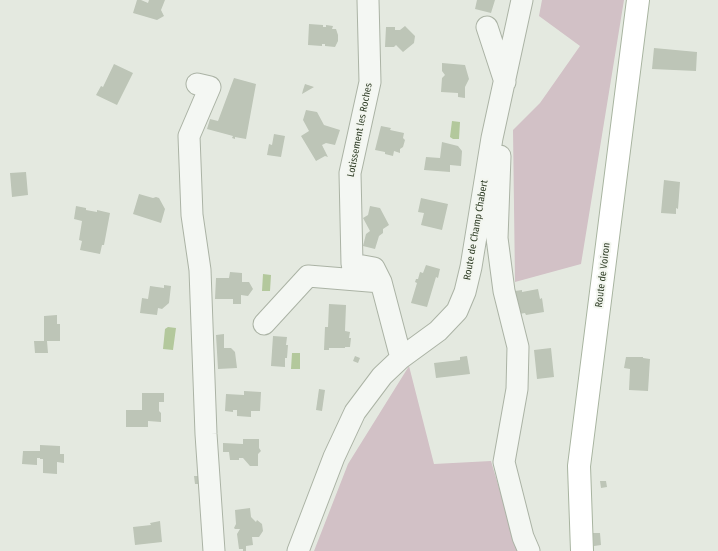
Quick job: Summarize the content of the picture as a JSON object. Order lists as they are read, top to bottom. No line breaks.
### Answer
{"streets":{"main road":["Route de Voiron"],"street":["Lotissement les Roches","Route de Champ Chabert"]},"crossings":[["Lotissement les Roches","Route de Champ Chabert"]]}
